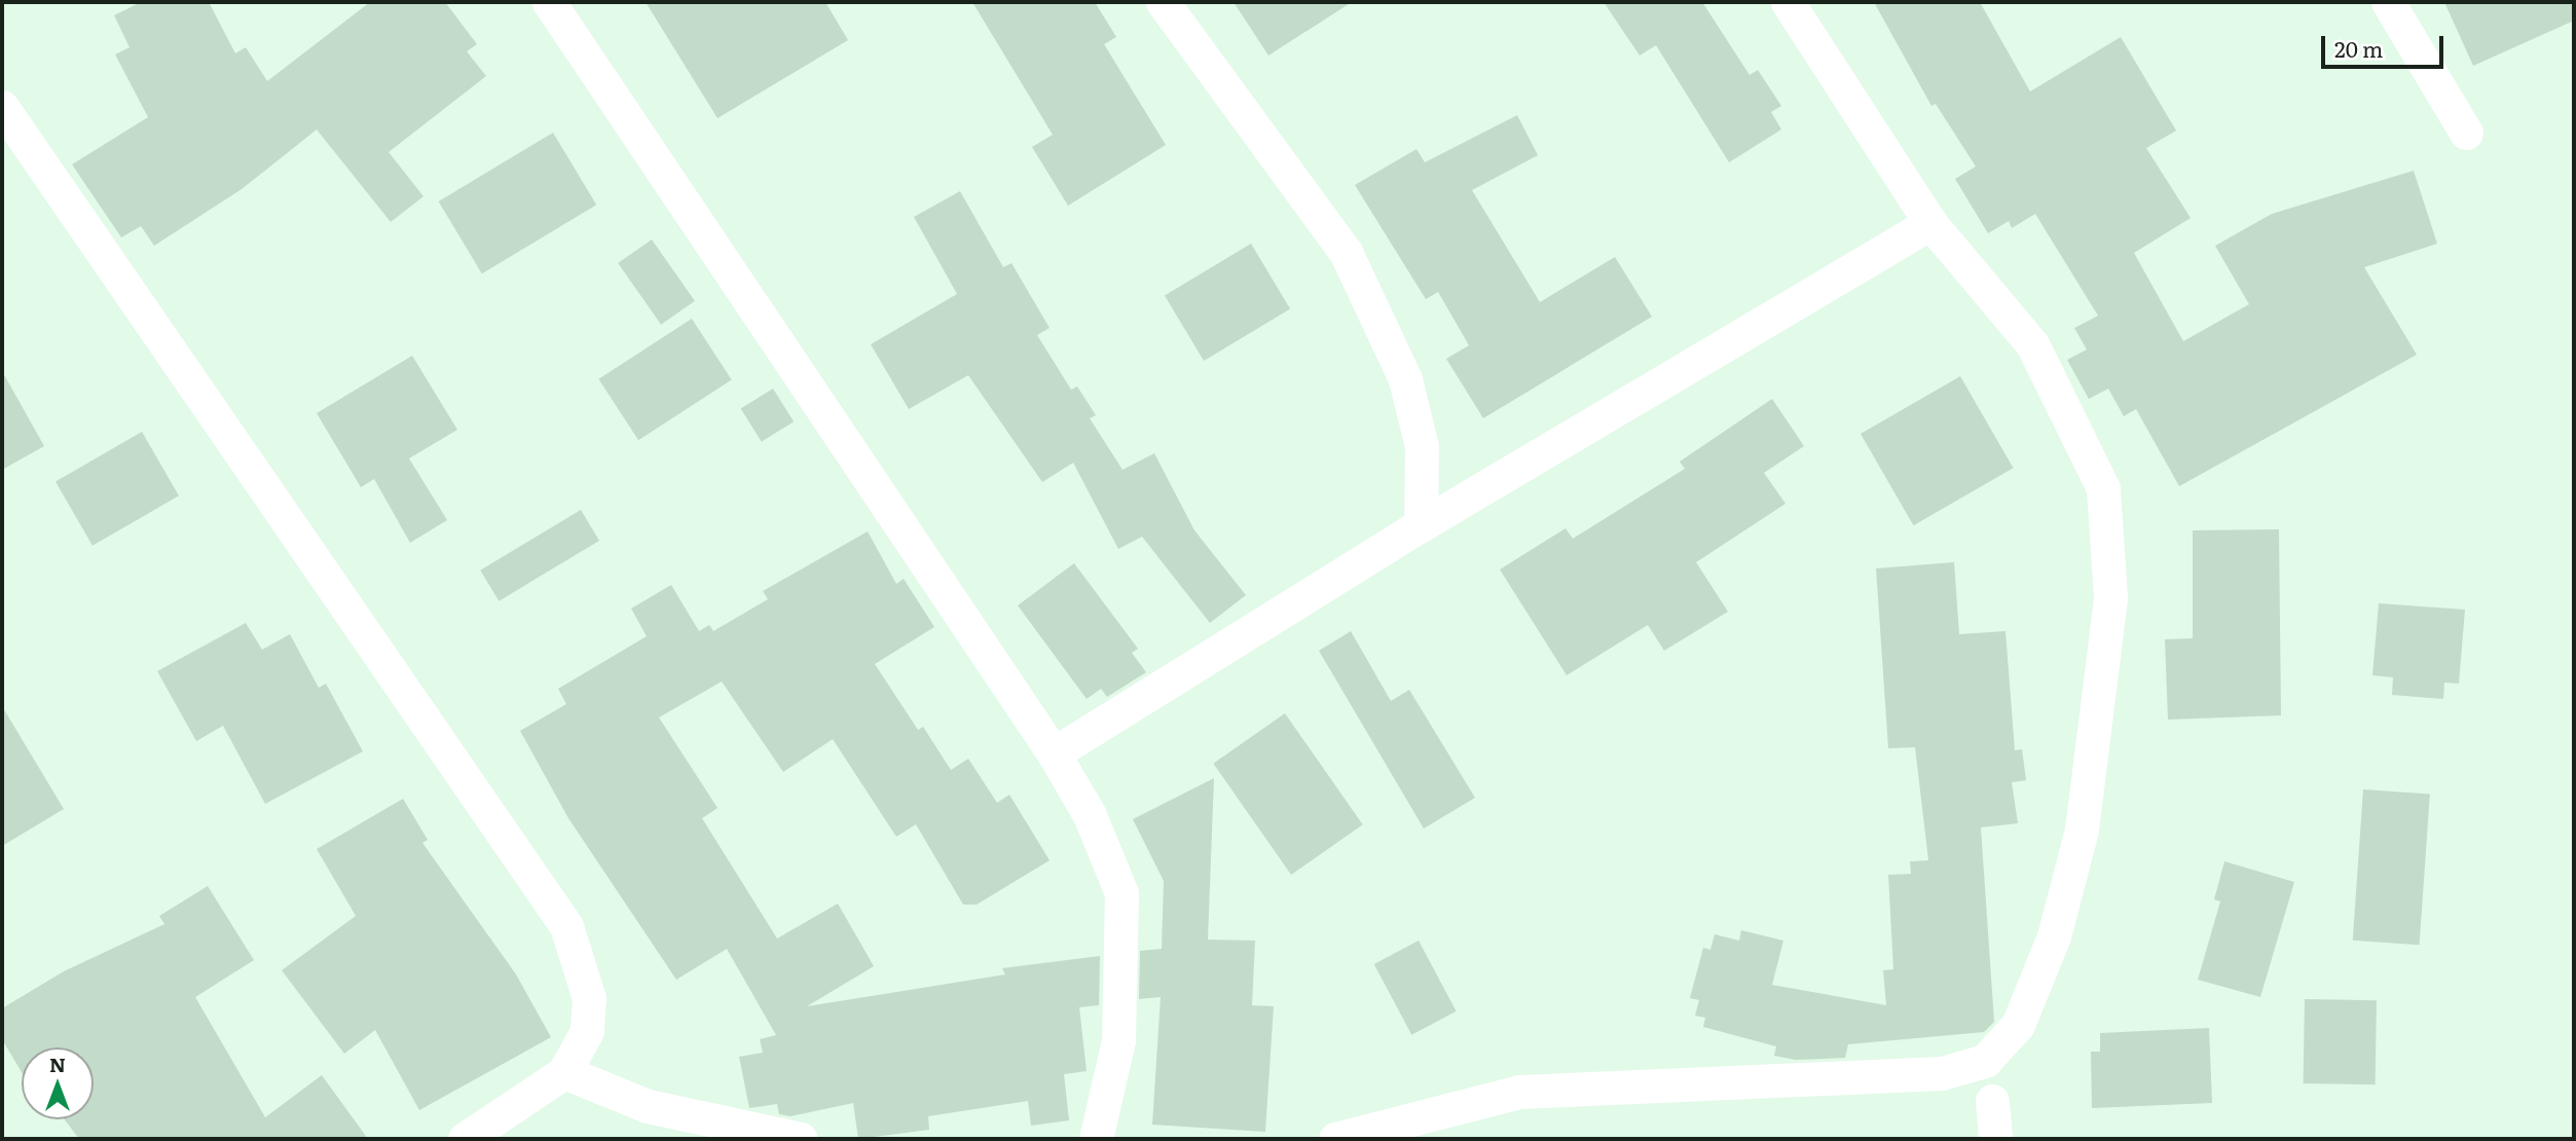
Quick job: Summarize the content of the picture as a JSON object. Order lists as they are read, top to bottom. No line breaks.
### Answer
{"scale_bar":"20 m","north":"top"}
